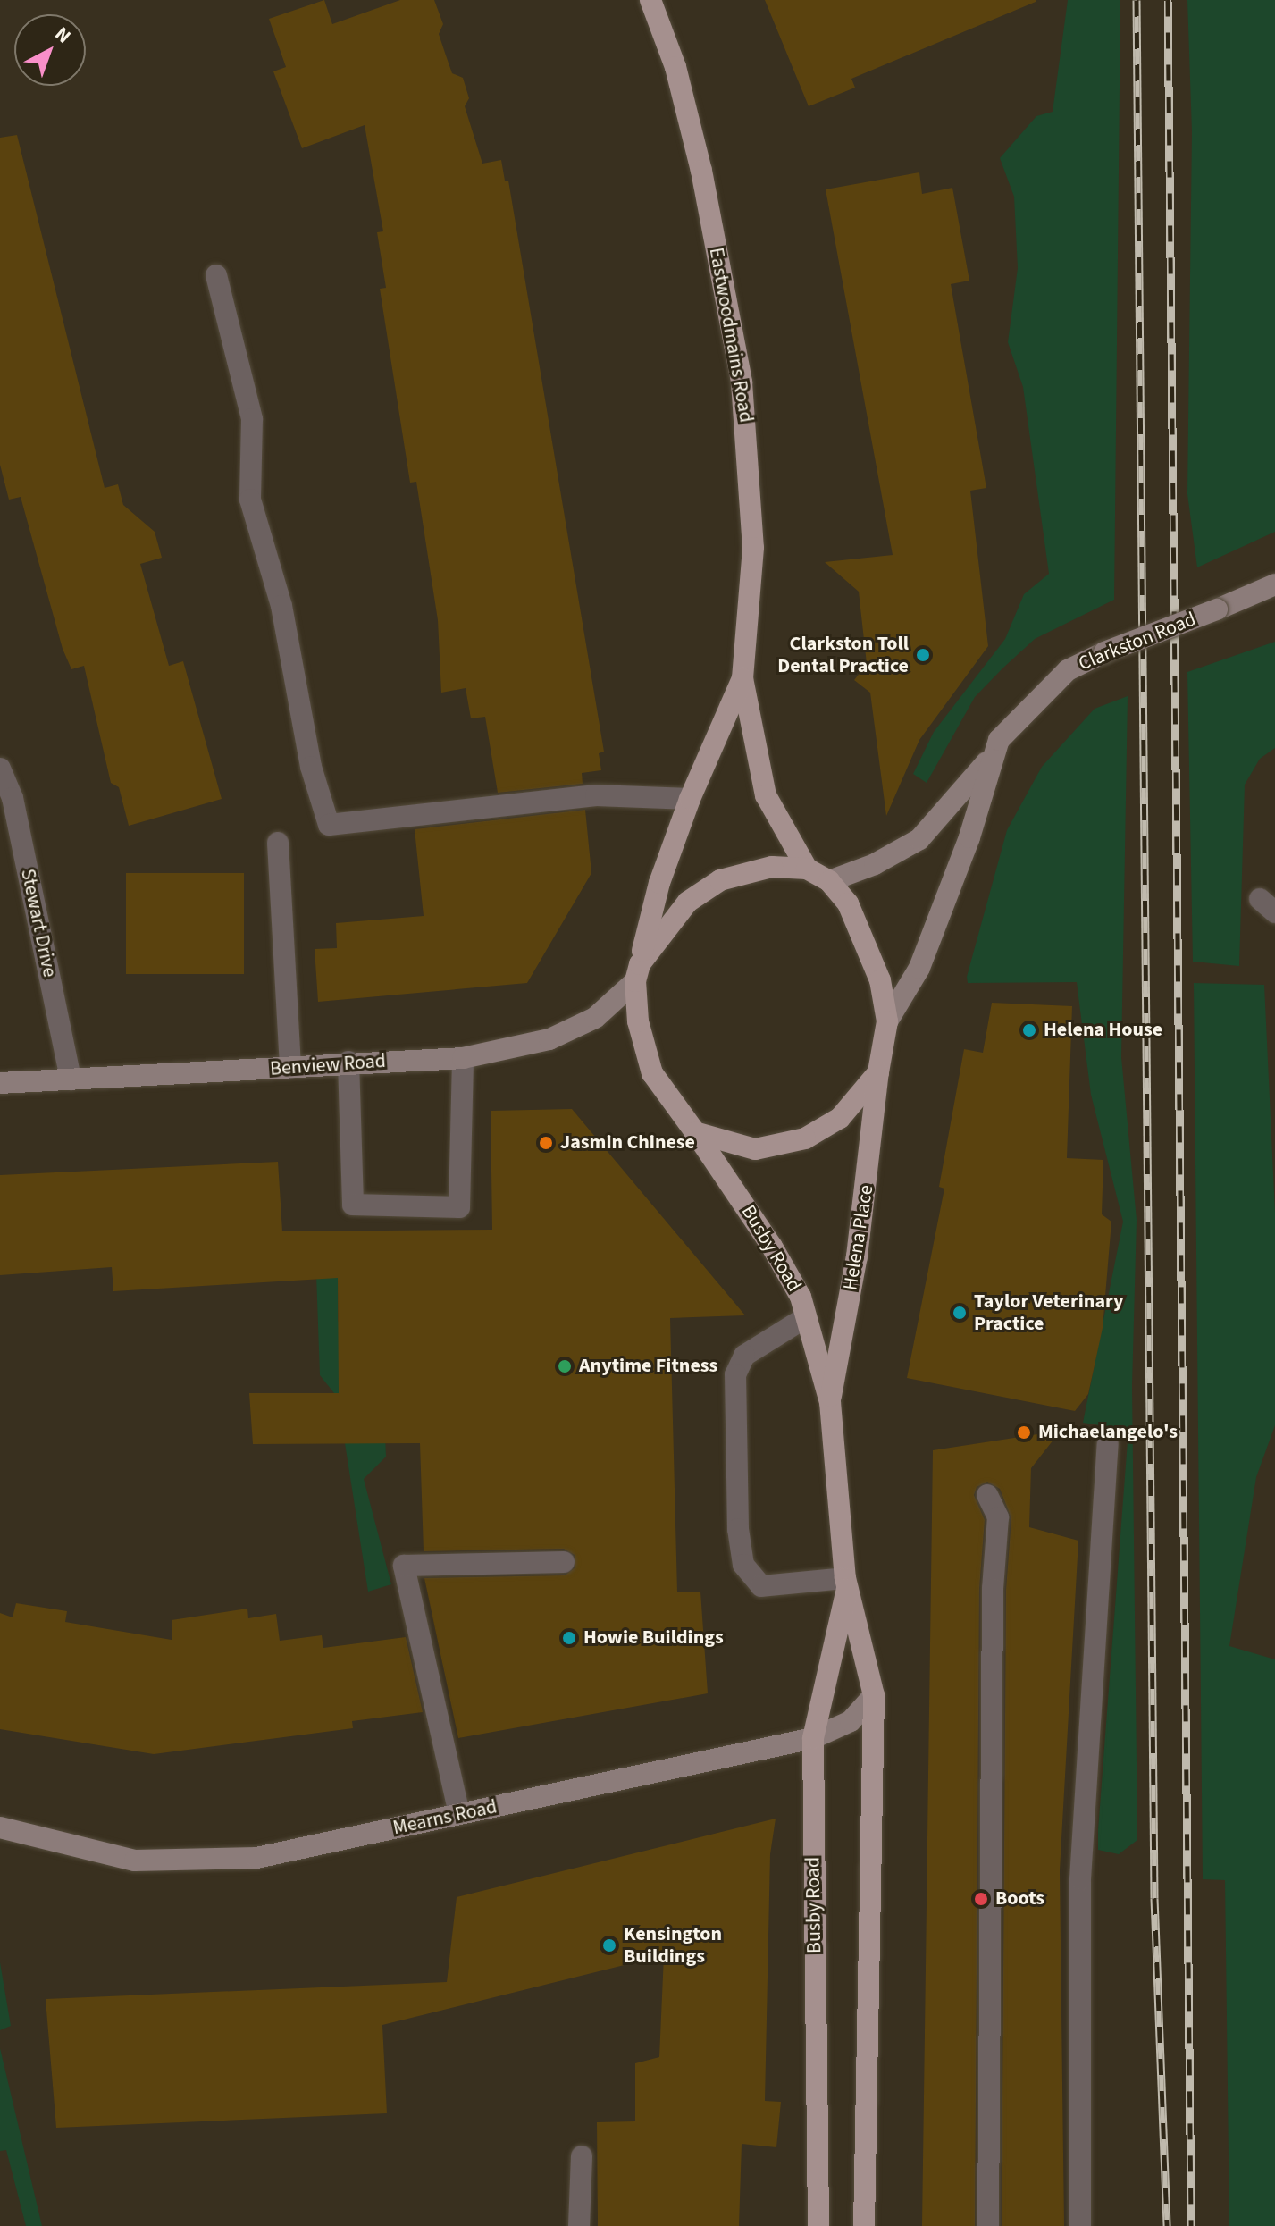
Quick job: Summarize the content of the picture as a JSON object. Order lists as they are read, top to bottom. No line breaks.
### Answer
{"streets":{"main road":["Eastwoodmains Road","Helena Place","Busby Road"],"street":["Clarkston Road","Stewart Drive","Benview Road","Mearns Road"]},"crossings":[["Eastwoodmains Road","Benview Road"],["Eastwoodmains Road","Busby Road"],["Clarkston Road","Helena Place"],["Stewart Drive","Benview Road"],["Benview Road","Busby Road"],["Helena Place","Busby Road"],["Busby Road","Mearns Road"]],"places":["Clarkston Toll Dental Practice","Helena House","Jasmin Chinese","Taylor Veterinary Practice","Anytime Fitness","Michaelangelo's","Howie Buildings","Boots","Kensington Buildings"],"north":"top right"}
